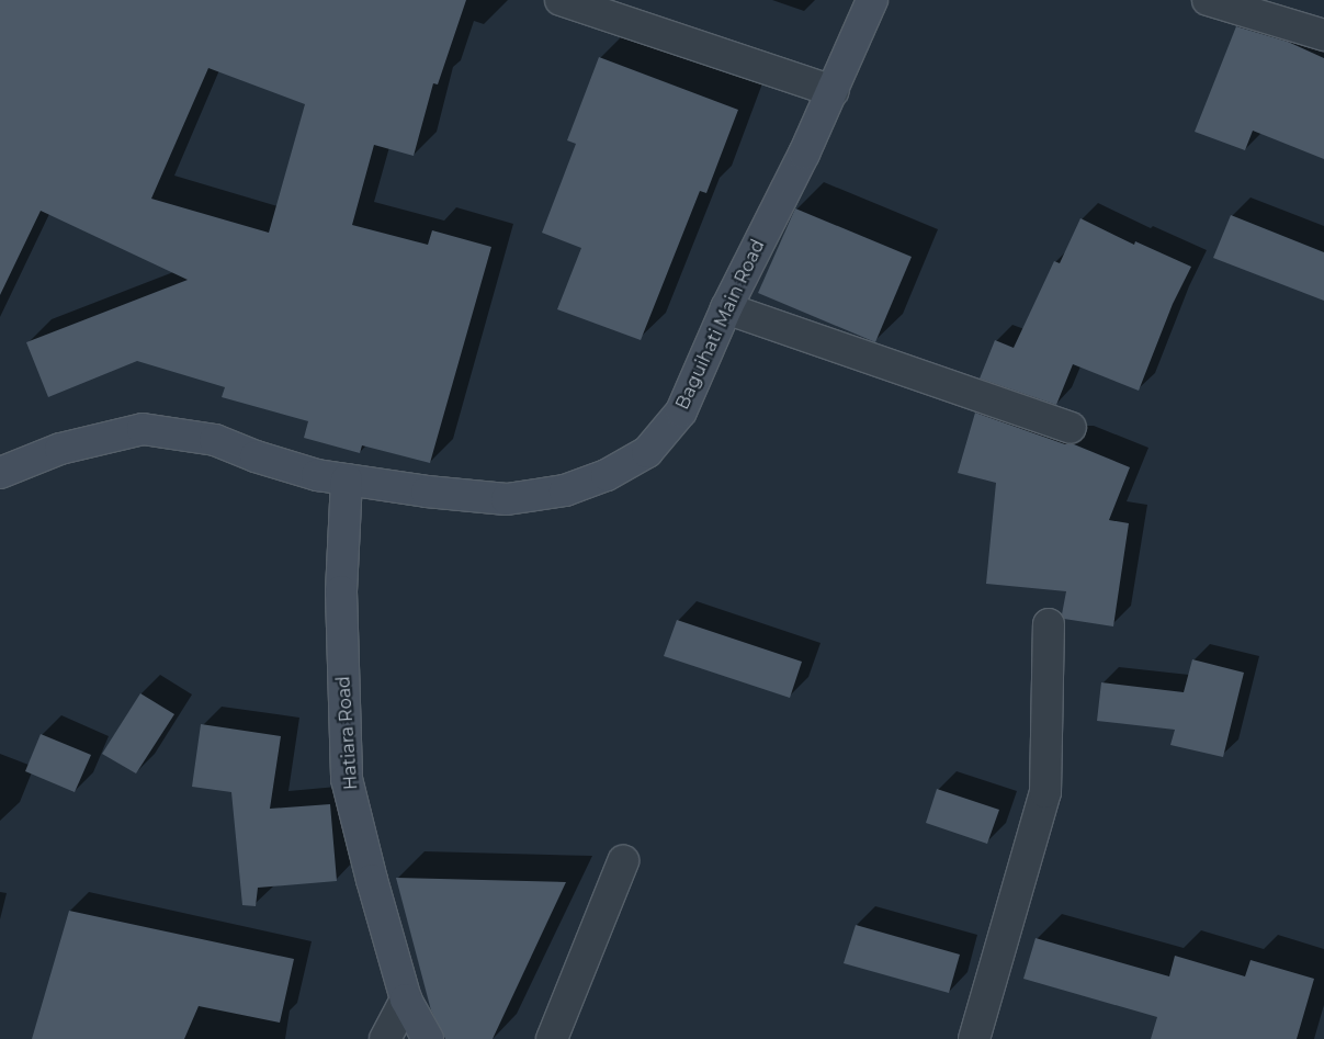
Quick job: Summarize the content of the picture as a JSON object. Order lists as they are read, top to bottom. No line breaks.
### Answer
{"streets":{"street":["Baguihati Main Road","Hatiara Road"]},"crossings":[["Baguihati Main Road","Hatiara Road"]]}
